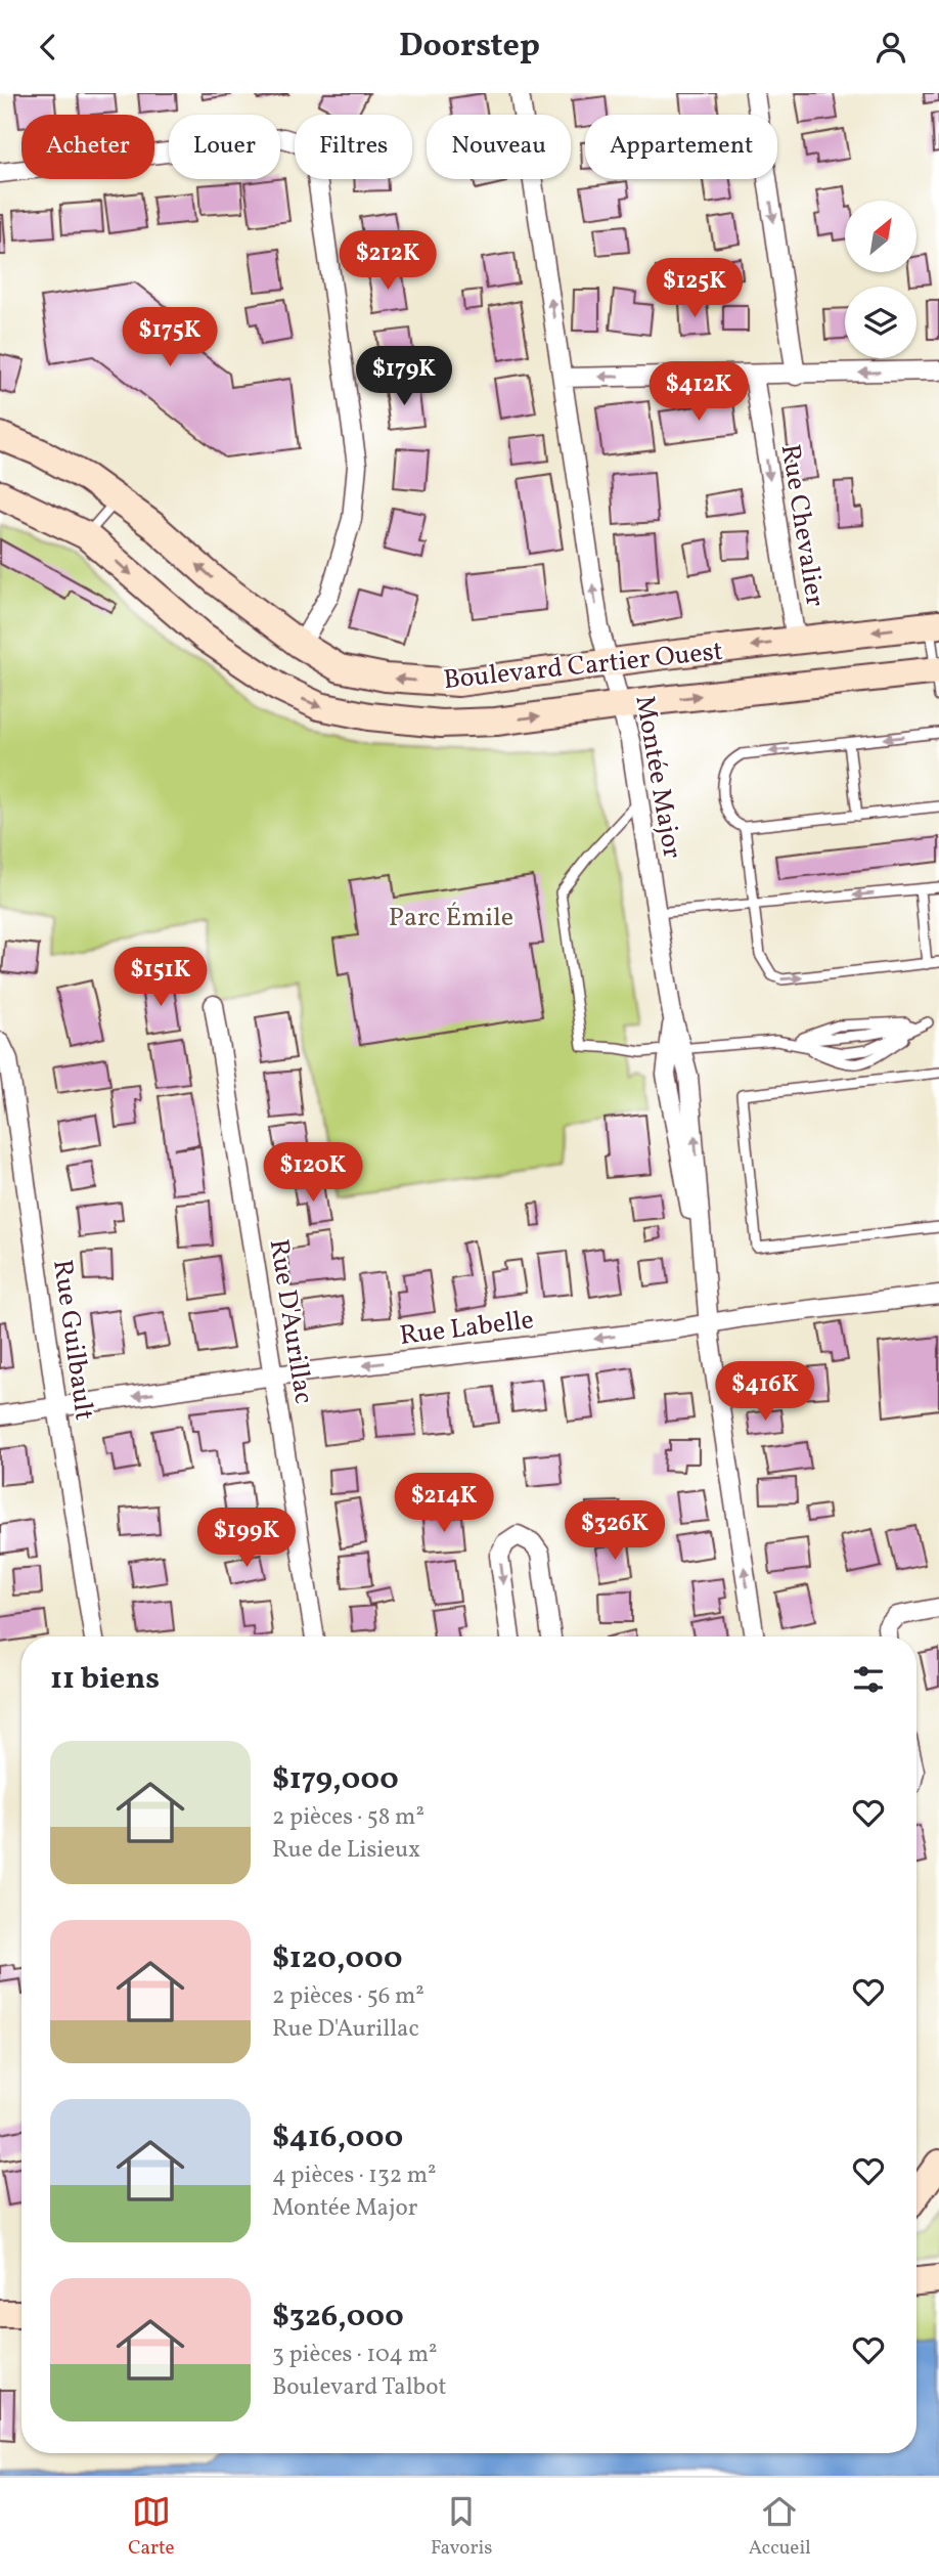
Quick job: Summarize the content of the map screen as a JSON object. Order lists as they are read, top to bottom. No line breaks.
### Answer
{"streets":{"street":["Rue Chevalier","Boulevard Cartier Ouest","Montée Major","Rue D'Aurillac","Rue Labelle","Rue Guilbault"]},"crossings":[["Rue Chevalier","Boulevard Cartier Ouest"],["Boulevard Cartier Ouest","Montée Major"],["Montée Major","Rue Labelle"],["Rue D'Aurillac","Rue Labelle"],["Rue Labelle","Rue Guilbault"]],"one_way":["Rue Chevalier","Montée Major","Rue Labelle"],"parks":["Parc Émile"],"north":"top right","page":{"header":"Doorstep","chip":["Acheter","Louer","Filtres","Nouveau","Appartement"],"price":["$212K","$125K","$175K","$179K","$412K","$151K","$120K","$416K","$214K","$326K","$199K"],"heading":"11 biens","list":[{"name":"$179,000","note":"2 pièces · 58 m² · Rue de Lisieux"},{"name":"$120,000","note":"2 pièces · 56 m² · Rue D'Aurillac"},{"name":"$416,000","note":"4 pièces · 132 m² · Montée Major"},{"name":"$326,000","note":"3 pièces · 104 m² · Boulevard Talbot"}],"tabs":["Carte","Favoris","Accueil"]}}
